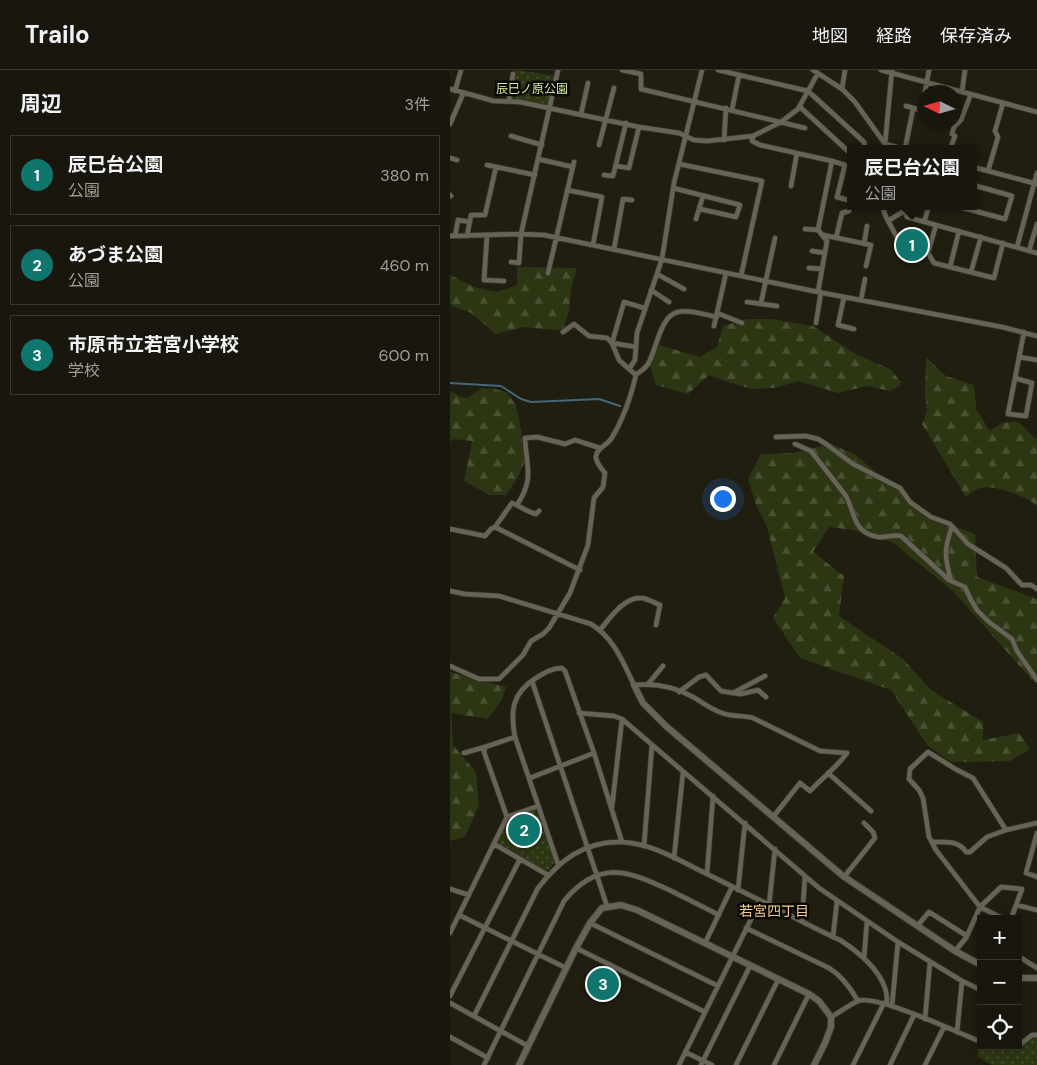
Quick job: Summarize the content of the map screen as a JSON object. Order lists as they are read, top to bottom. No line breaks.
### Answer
{"districts":["若宮四丁目"],"parks":["辰巳ノ原公園"],"north":"left","page":{"header":"Trailo","nav":["地図","経路","保存済み"],"heading":["周辺","3件"],"list":[{"mark":"1","name":"辰巳台公園","note":"公園","value":"380 m"},{"mark":"2","name":"あづま公園","note":"公園","value":"460 m"},{"mark":"3","name":"市原市立若宮小学校","note":"学校","value":"600 m"}],"popup":["辰巳台公園","公園"],"pins":["1","2","3"],"map_buttons":["+","−"]}}
